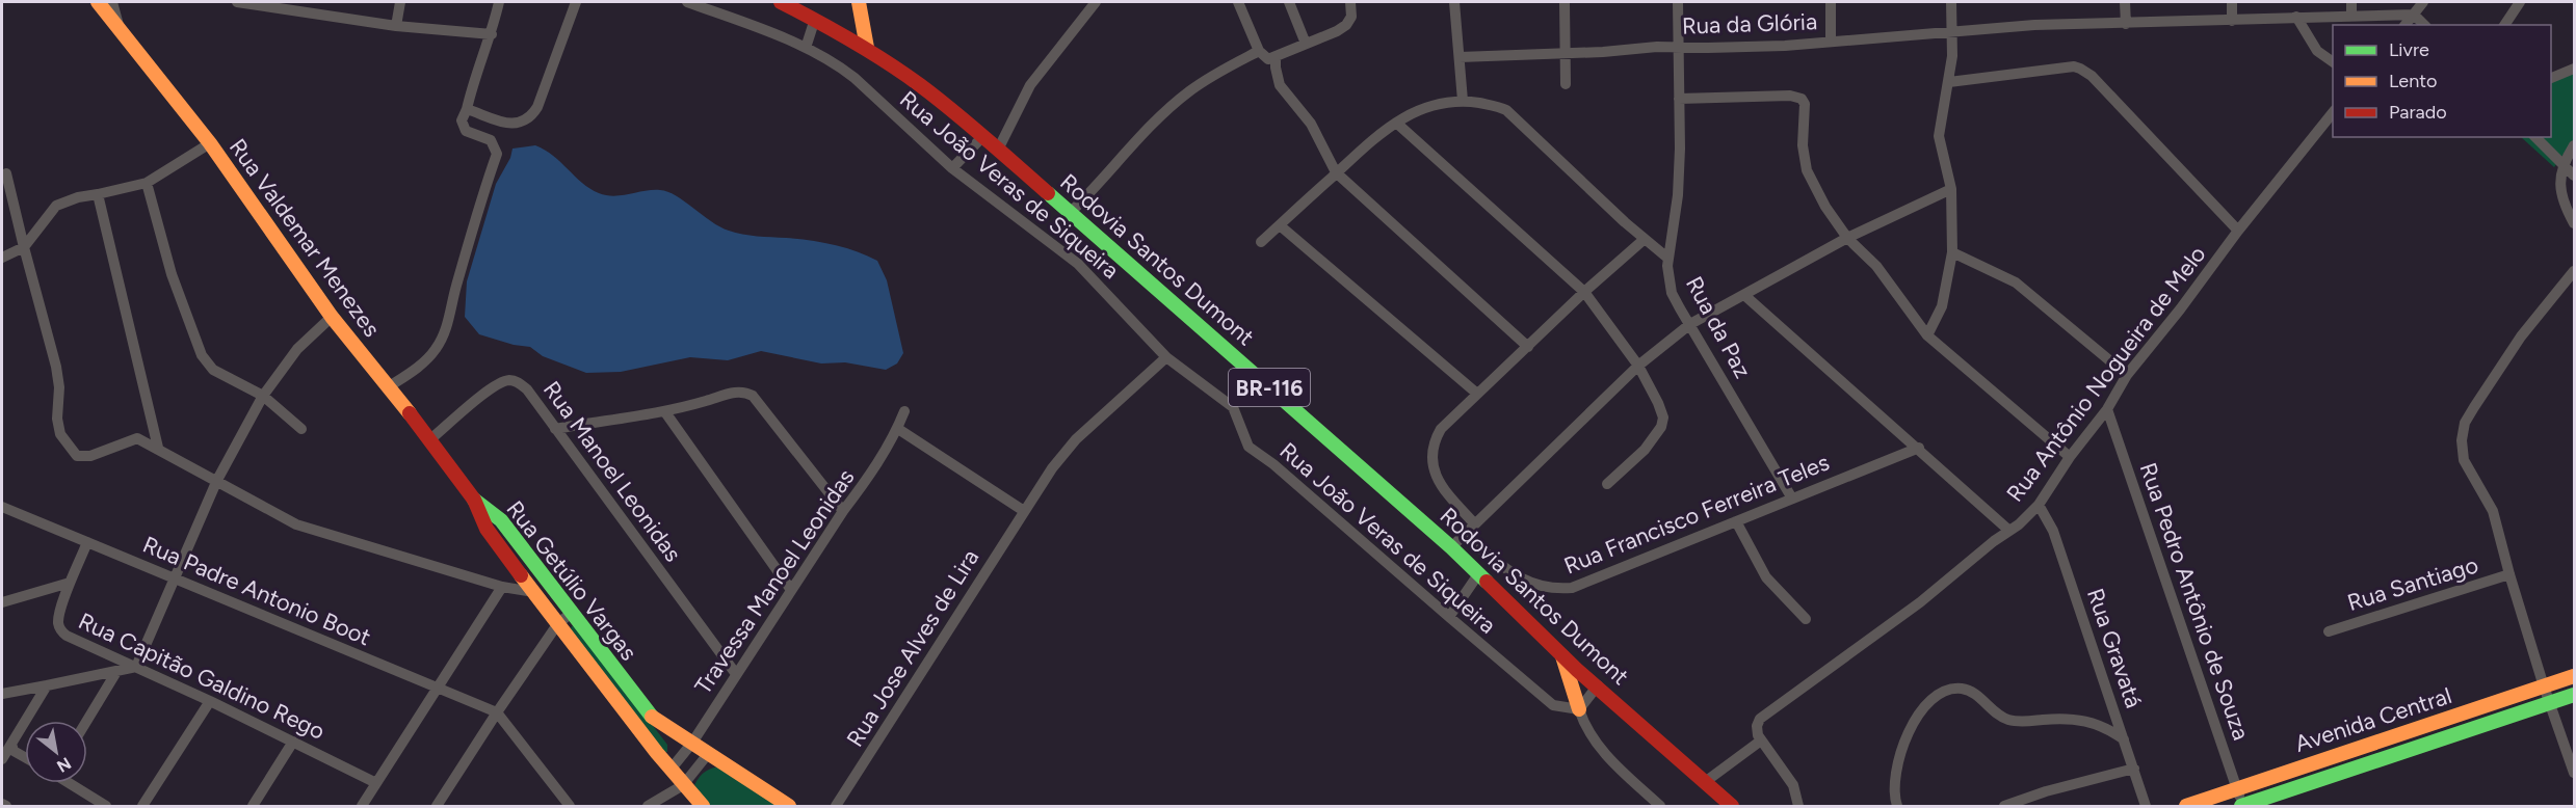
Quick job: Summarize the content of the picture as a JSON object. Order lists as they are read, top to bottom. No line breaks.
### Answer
{"streets":{"main road":["Rua Valdemar Menezes","Rodovia Santos Dumont","BR-116","Rua Getúlio Vargas","Avenida Central"],"street":["Rua da Glória","Rua João Veras de Siqueira","Rua da Paz","Rua Antônio Nogueira de Melo","Rua Manoel Leonidas","Rua Francisco Ferreira Teles","Travessa Manoel Leonidas","Rua Santiago","Rua Padre Antonio Boot","Rua Pedro Antônio de Souza","Rua Jose Alves de Lira","Rua Gravatá","Rua Capitão Galdino Rego"]},"crossings":[["Rua da Glória","Rua da Paz"],["Rua João Veras de Siqueira","Rua Jose Alves de Lira"],["Rua Valdemar Menezes","Rua Manoel Leonidas"],["Rua Valdemar Menezes","Rua Getúlio Vargas"],["Rua da Paz","Rua Francisco Ferreira Teles"],["Rua Antônio Nogueira de Melo","Rua Pedro Antônio de Souza"],["Rua Antônio Nogueira de Melo","Rua Gravatá"],["Rua Manoel Leonidas","Travessa Manoel Leonidas"],["Rua Getúlio Vargas","Travessa Manoel Leonidas"],["Rua Padre Antonio Boot","Rua Capitão Galdino Rego"],["Rua Pedro Antônio de Souza","Avenida Central"]],"legend":["Livre","Lento","Parado"],"north":"bottom right"}
